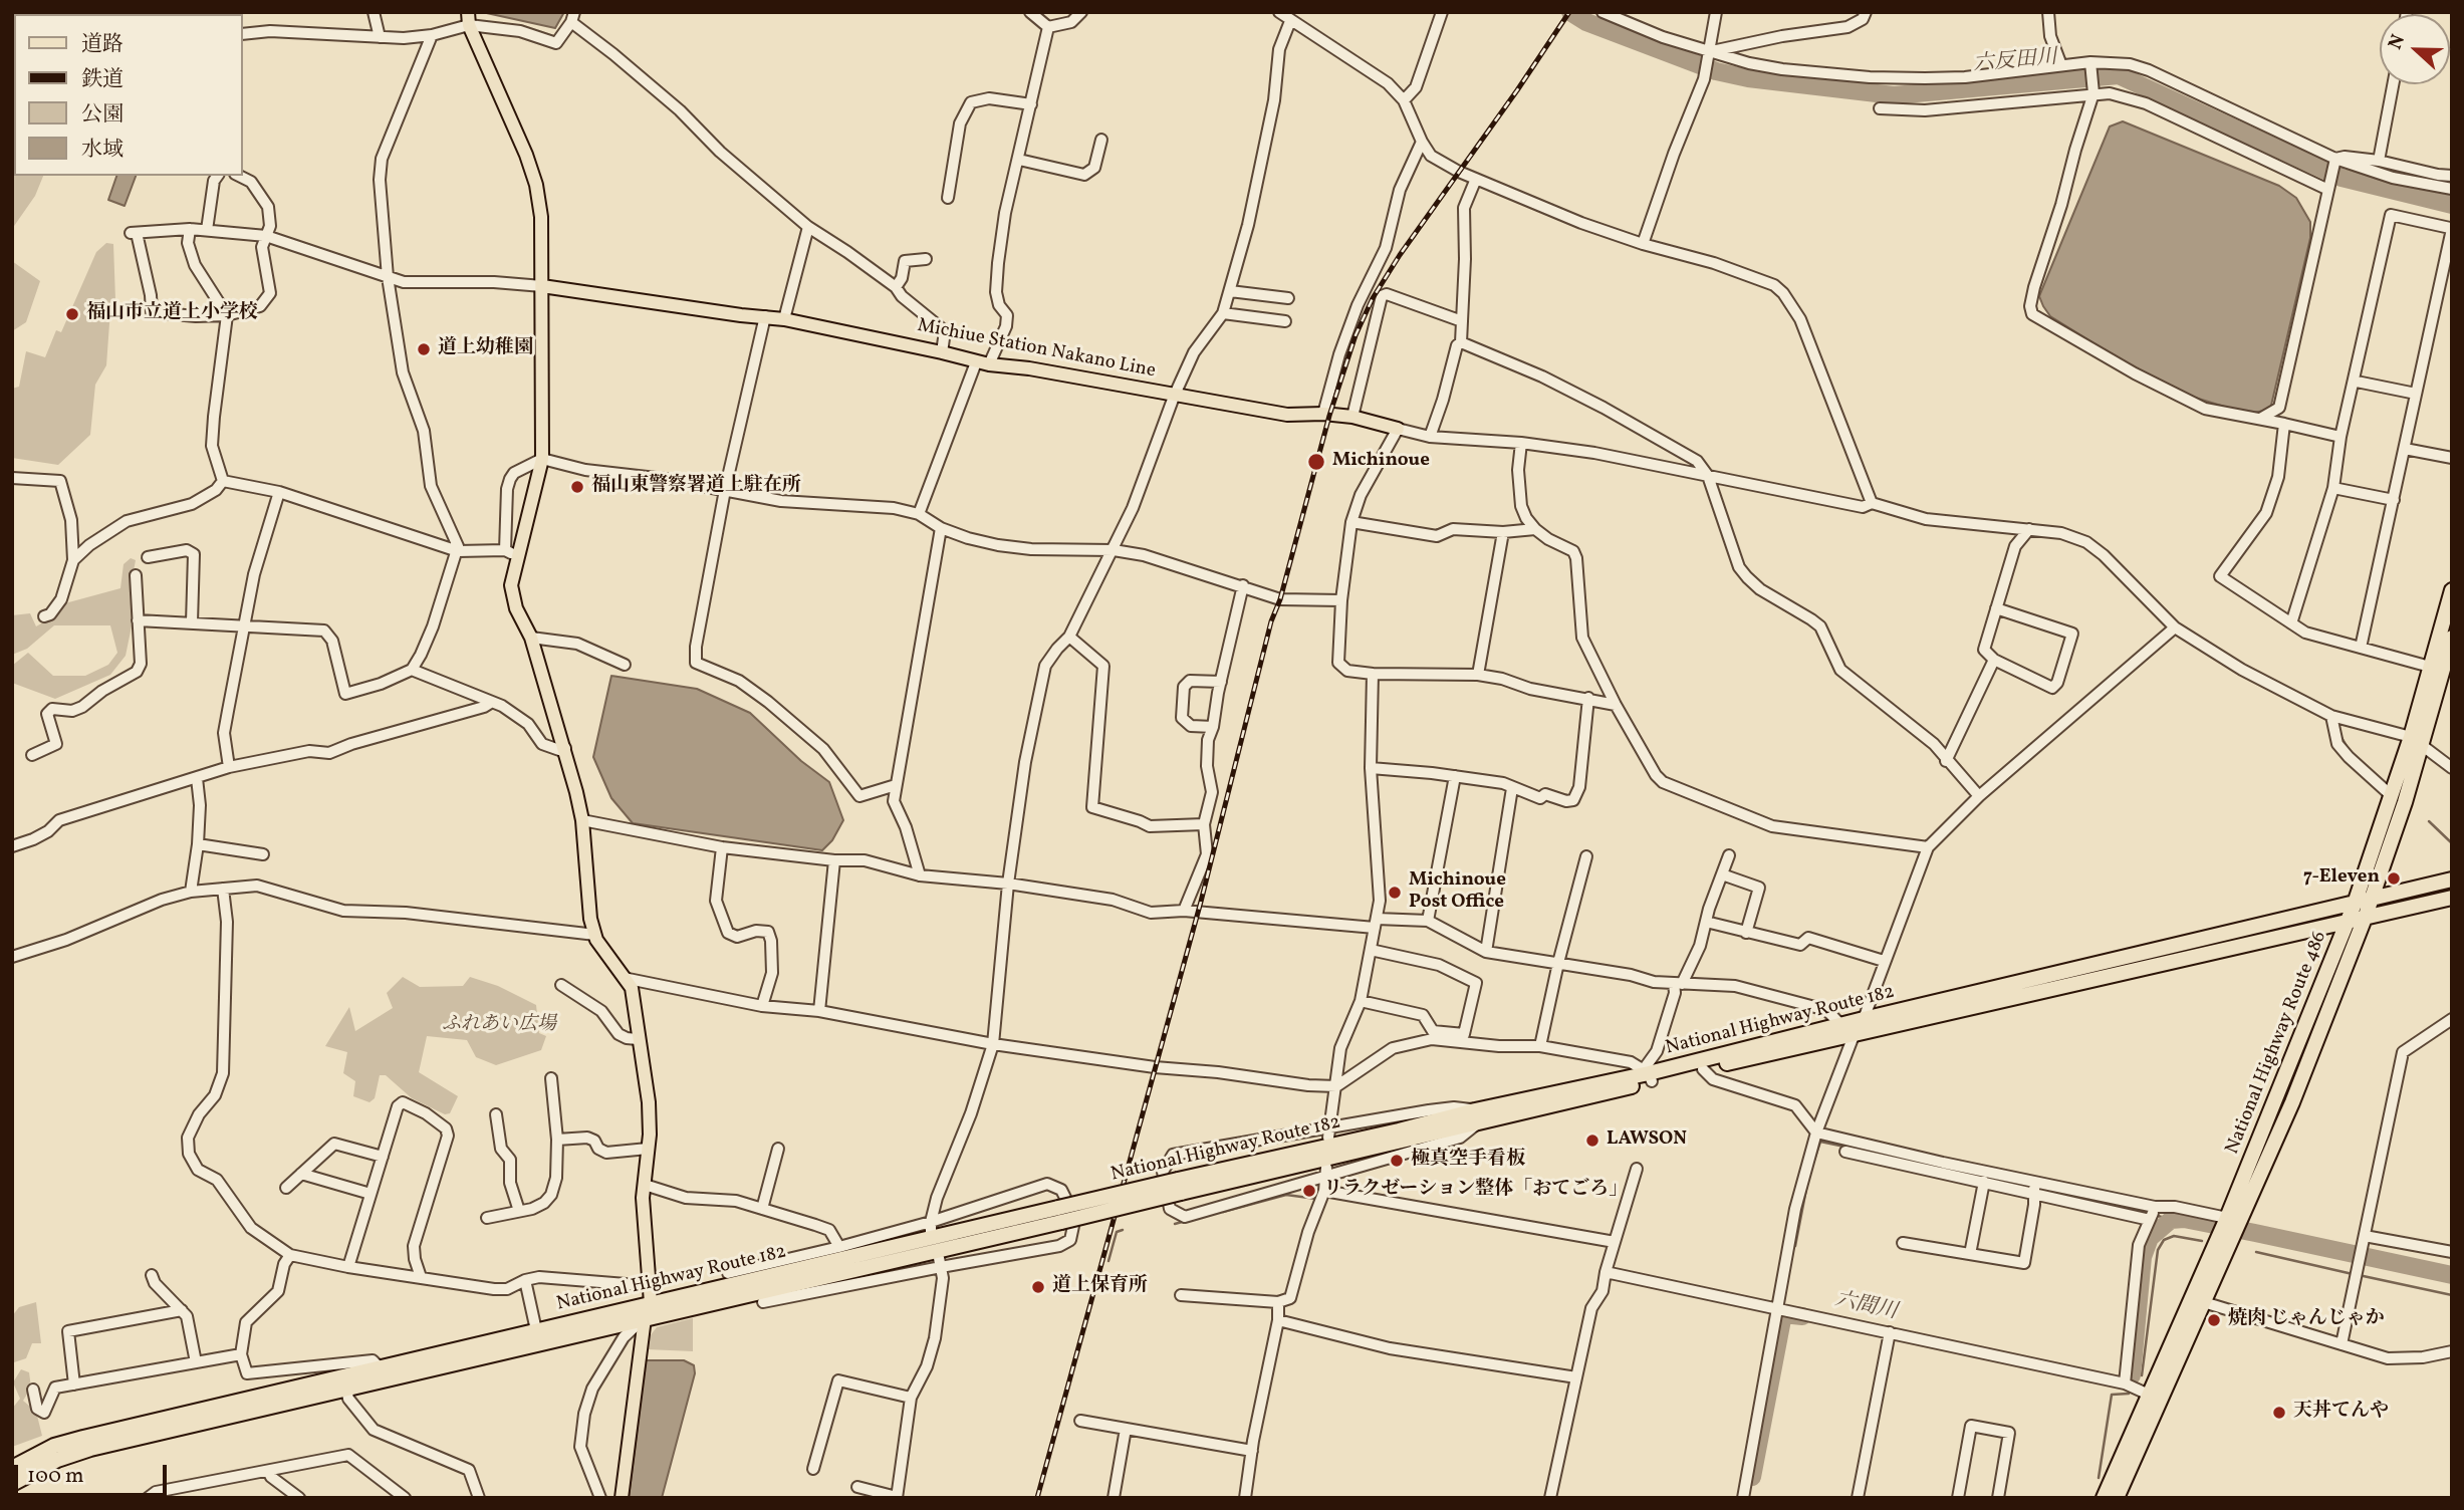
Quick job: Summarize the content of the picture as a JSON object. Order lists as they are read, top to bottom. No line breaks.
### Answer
{"streets":{"highway":["National Highway Route 182","National Highway Route 486"],"main road":["Michiue Station Nakano Line"]},"crossings":[["National Highway Route 182","National Highway Route 486"]],"water":["六反田川","六間川"],"parks":["ふれあい広場"],"places":["福山市立道上小学校","道上幼稚園","Michinoue","福山東警察署道上駐在所","7-Eleven","Michinoue Post Office","LAWSON","極真空手看板","リラクゼーション整体「おてごろ」","道上保育所","焼肉 じゃんじゃか","天丼てんや"],"legend":["道路","鉄道","公園","水域"],"scale_bar":"100 m","north":"left"}
